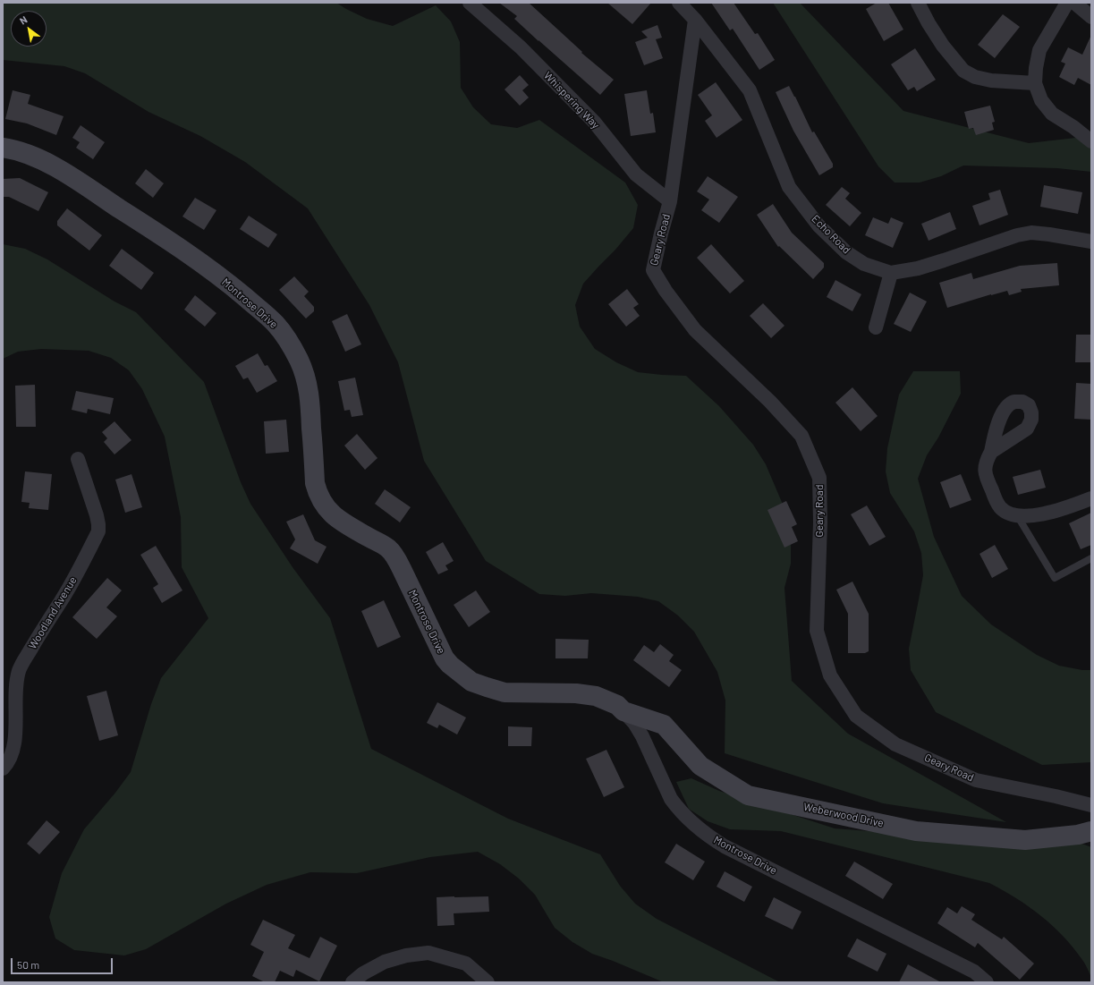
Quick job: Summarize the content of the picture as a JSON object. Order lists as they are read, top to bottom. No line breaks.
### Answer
{"streets":{"street":["Whispering Way","Echo Road","Geary Road","Montrose Drive","Woodland Avenue","Weberwood Drive"]},"crossings":[["Whispering Way","Geary Road"],["Echo Road","Geary Road"],["Montrose Drive","Weberwood Drive"]],"scale_bar":"50 m","north":"top left"}
